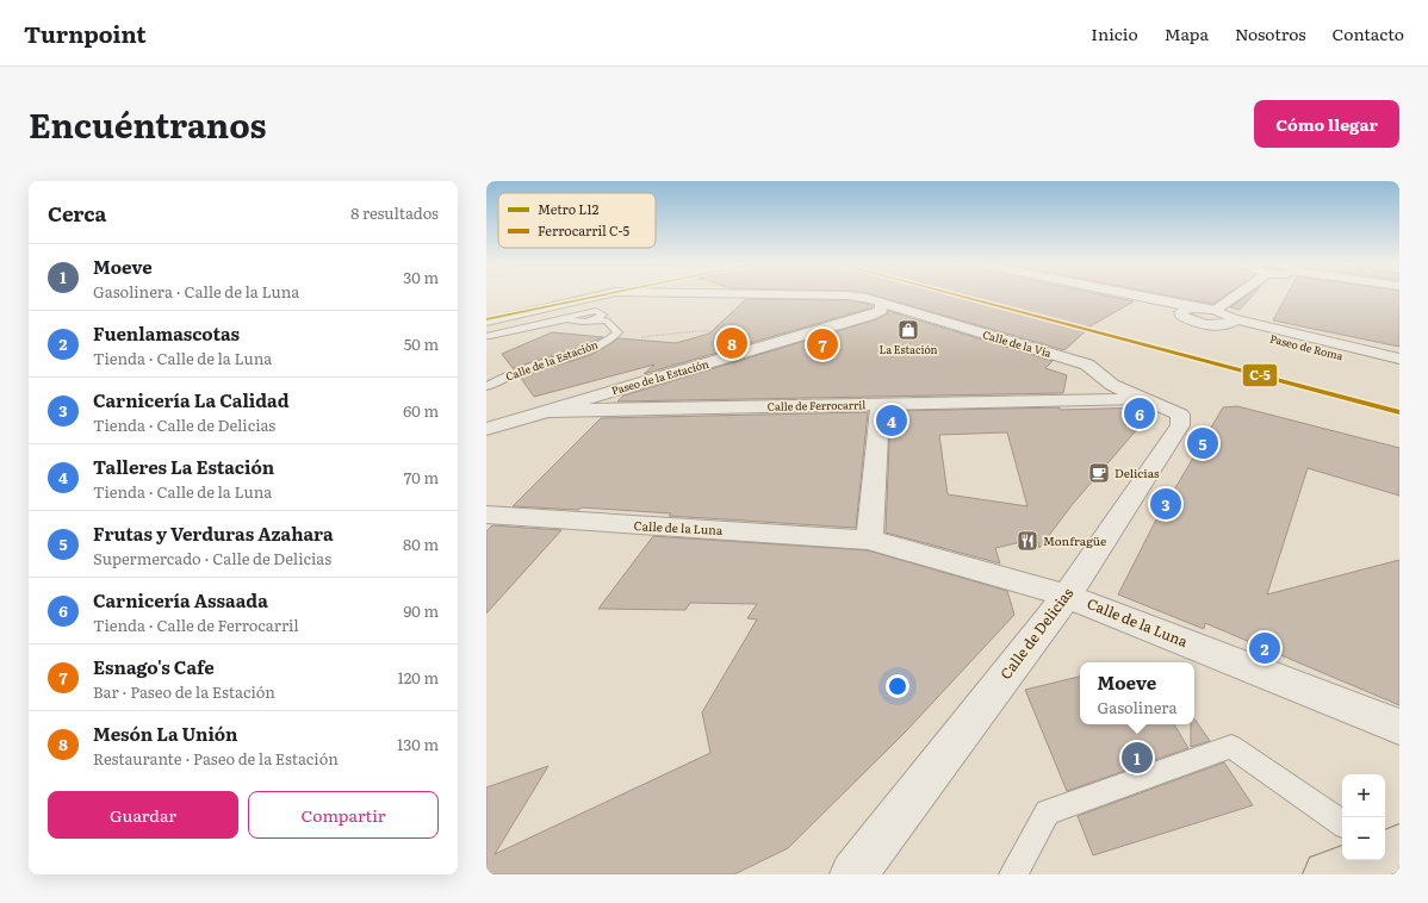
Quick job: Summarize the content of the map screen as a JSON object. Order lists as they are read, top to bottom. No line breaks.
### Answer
{"streets":{"street":["Calle de la Vía","Paseo de Roma","Paseo de la Estación","Calle de Ferrocarril","Calle de la Luna","Calle de Delicias"],"lane":["Calle de la Estación"]},"crossings":[["Calle de la Vía","Calle de la Estación"],["Calle de la Vía","Paseo de la Estación"],["Calle de la Vía","Calle de Ferrocarril"],["Calle de la Vía","Calle de Delicias"],["Paseo de la Estación","Calle de Ferrocarril"],["Calle de Ferrocarril","Calle de Delicias"],["Calle de la Luna","Calle de Delicias"]],"places":{"shop":["La Estación"],"cafe":["Delicias"],"restaurant":["Monfragüe"]},"lines":["metro line L12","rail line C-5"],"legend":["Metro L12","Ferrocarril C-5"],"page":{"header":"Turnpoint","nav":["Inicio","Mapa","Nosotros","Contacto"],"title":"Encuéntranos","buttons":["Cómo llegar",["Guardar","Compartir"]],"heading":["Cerca","8 resultados"],"list":[{"mark":"1","name":"Moeve","note":"Gasolinera · Calle de la Luna","value":"30 m"},{"mark":"2","name":"Fuenlamascotas","note":"Tienda · Calle de la Luna","value":"50 m"},{"mark":"3","name":"Carnicería La Calidad","note":"Tienda · Calle de Delicias","value":"60 m"},{"mark":"4","name":"Talleres La Estación","note":"Tienda · Calle de la Luna","value":"70 m"},{"mark":"5","name":"Frutas y Verduras Azahara","note":"Supermercado · Calle de Delicias","value":"80 m"},{"mark":"6","name":"Carnicería Assaada","note":"Tienda · Calle de Ferrocarril","value":"90 m"},{"mark":"7","name":"Esnago's Cafe","note":"Bar · Paseo de la Estación","value":"120 m"},{"mark":"8","name":"Mesón La Unión","note":"Restaurante · Paseo de la Estación","value":"130 m"}],"pins":["8","7","6","4","5","3","2","1"],"popup":["Moeve","Gasolinera"],"map_buttons":["+","−"]}}
